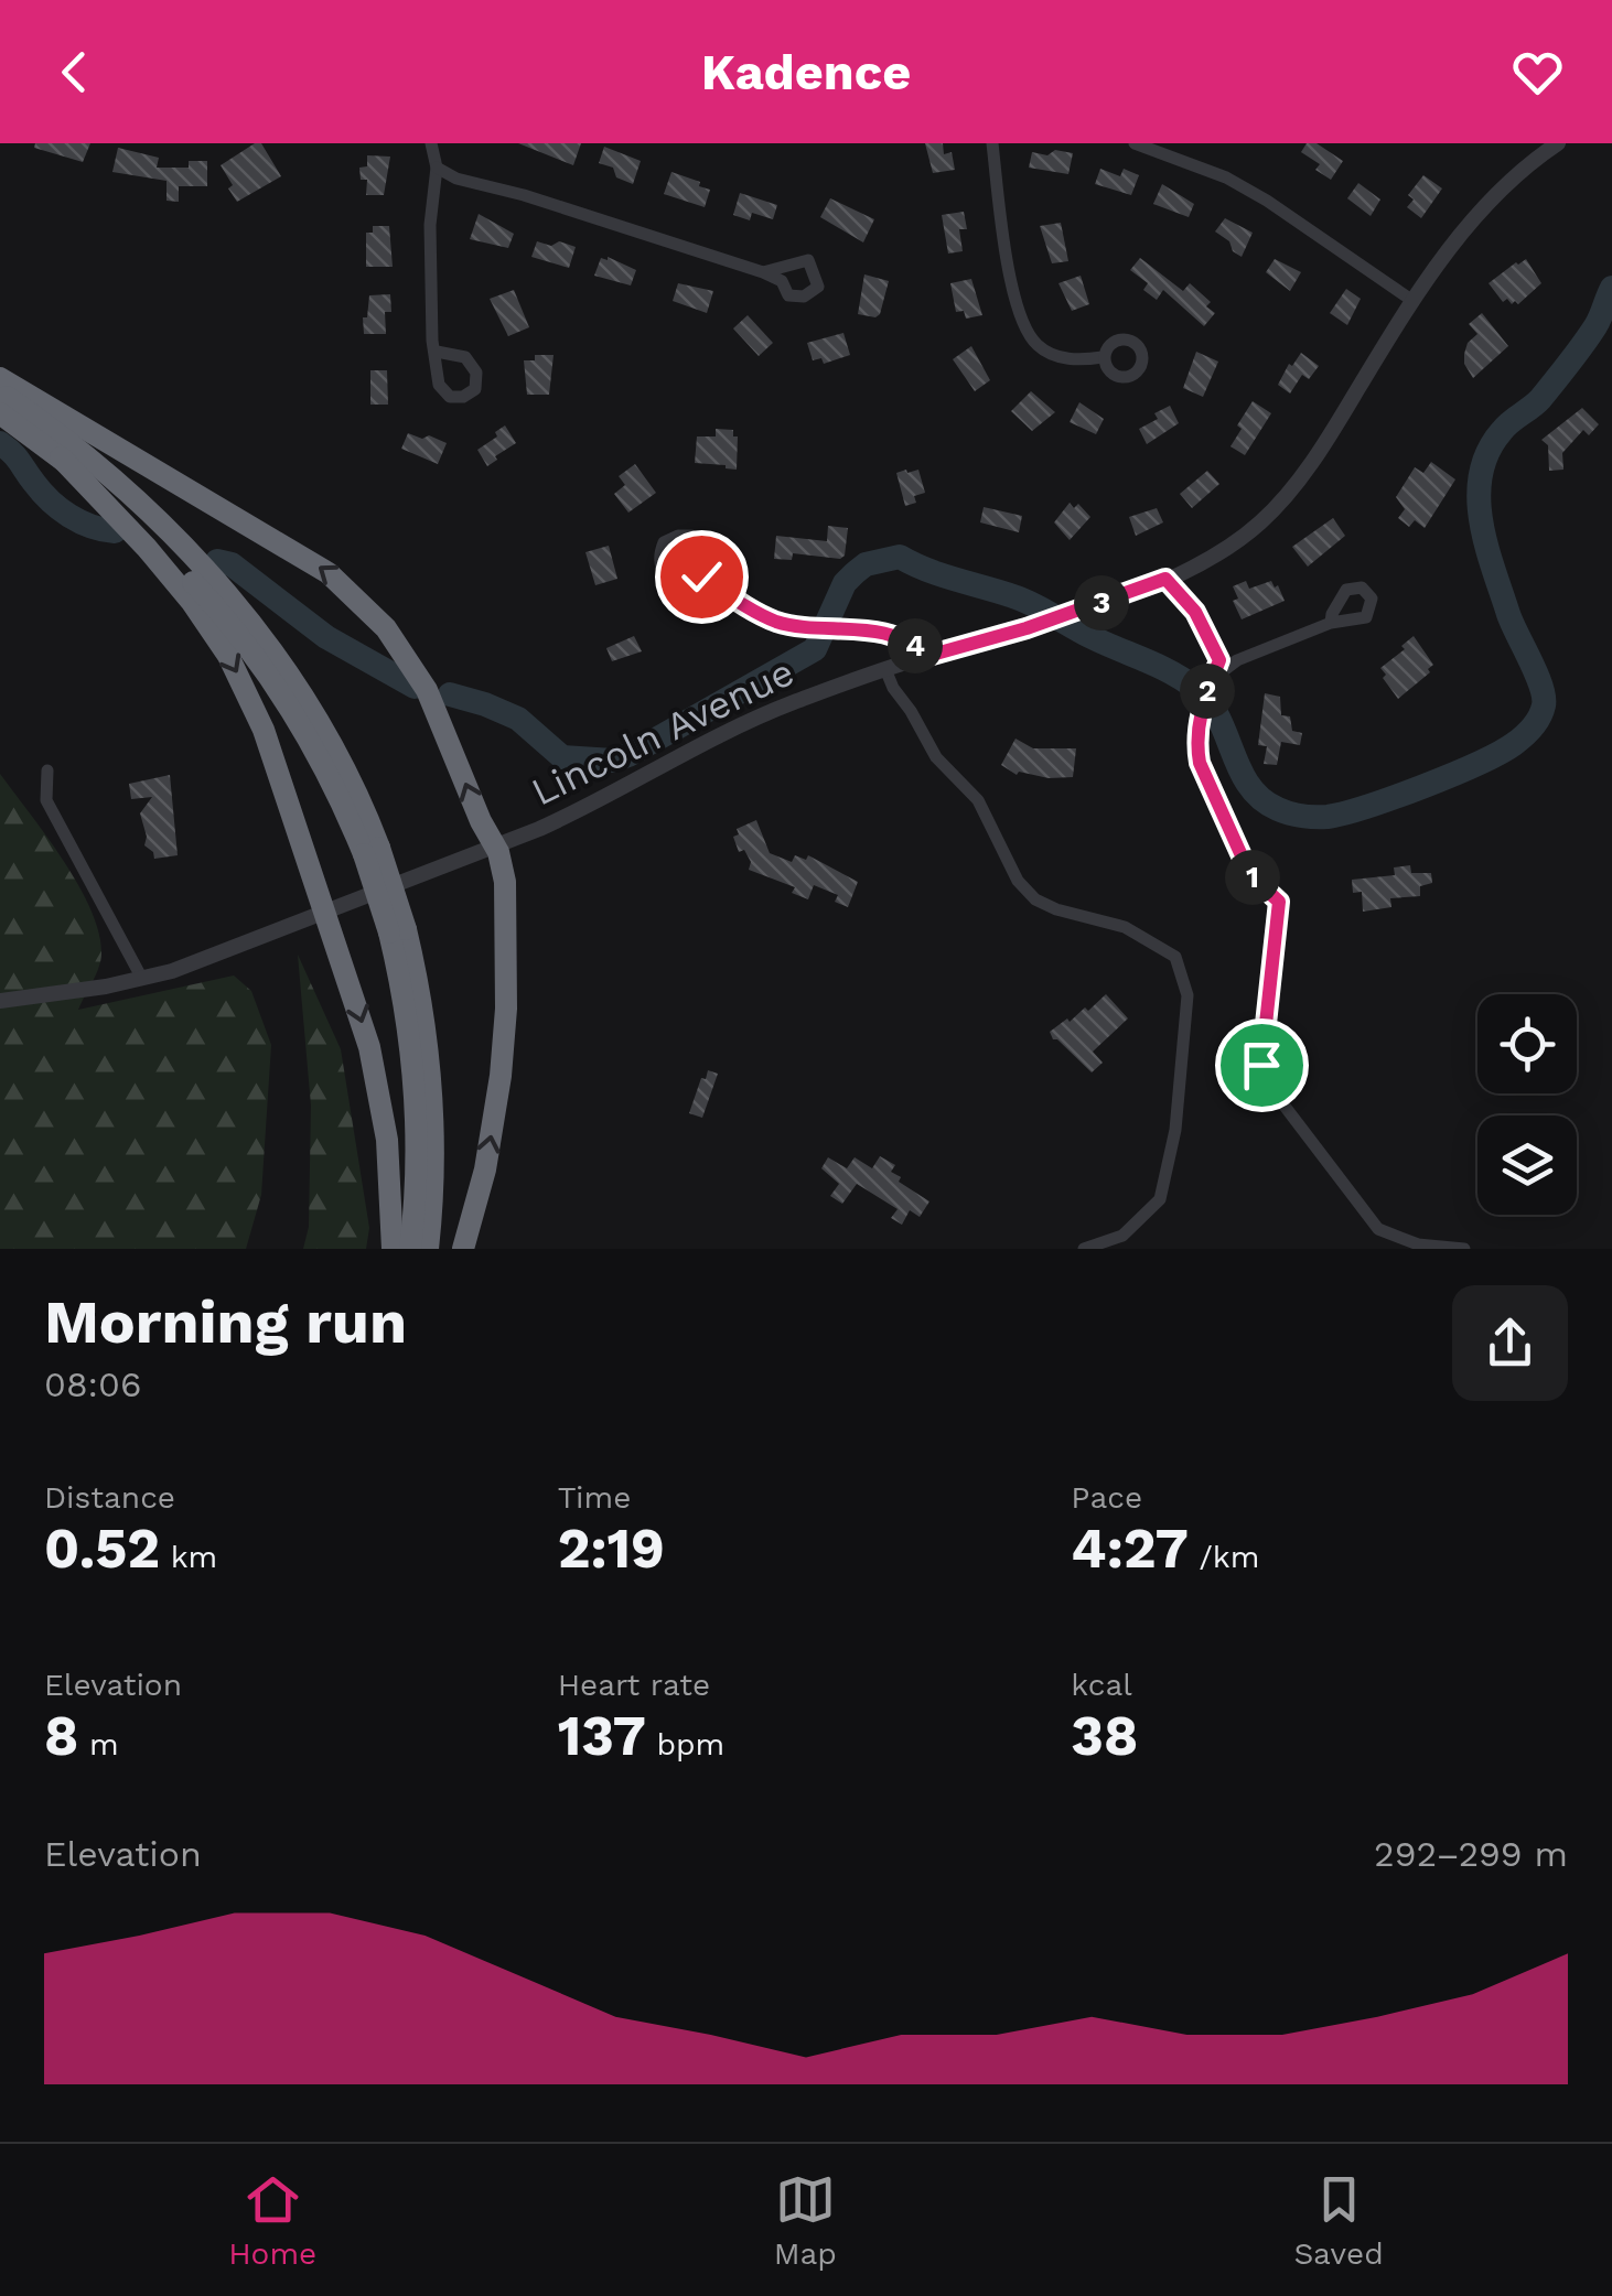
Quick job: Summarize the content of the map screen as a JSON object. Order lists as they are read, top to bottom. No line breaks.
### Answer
{"streets":{"street":["Lincoln Avenue"]},"page":{"header":"Kadence","pins":["3","4","2","1"],"heading":["Morning run","08:06"],"stats":[["Distance","0.52 km"],["Time","2:19"],["Pace","4:27 /km"],["Elevation","8 m"],["Heart rate","137 bpm"],["kcal","38"]],"chart":["Elevation","292–299 m"],"tabs":["Home","Map","Saved"]}}
